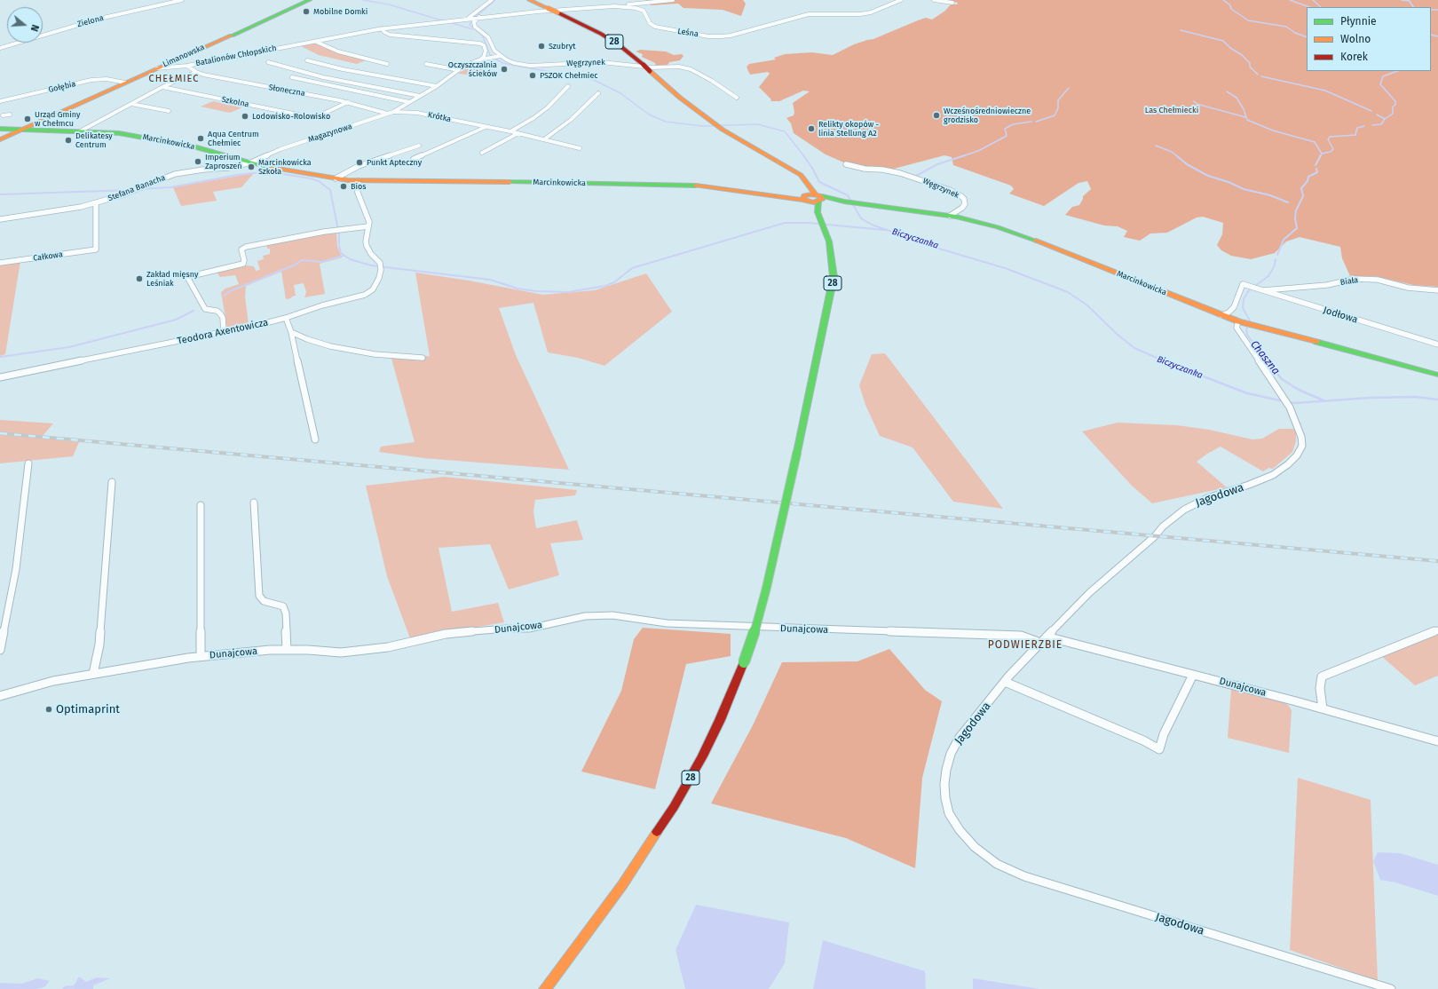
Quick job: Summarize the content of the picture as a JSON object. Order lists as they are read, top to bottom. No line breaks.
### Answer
{"streets":{"main road":["28","Limanowska","Marcinkowicka"],"street":["Zielona","Leśna","Batalionów Chłopskich","Węgrzynek","Gołębia","Słoneczna","Szkolna","Krótka","Magazynowa","Stefana Banacha","Całkowa","Biała","Jodłowa","Teodora Axentowicza","Jagodowa","Dunajcowa"]},"crossings":[["Leśna","Batalionów Chłopskich"],["Leśna","Węgrzynek"],["28","Marcinkowicka"],["Limanowska","Batalionów Chłopskich"],["Limanowska","Gołębia"],["Limanowska","Marcinkowicka"],["Batalionów Chłopskich","Węgrzynek"],["Batalionów Chłopskich","Słoneczna"],["Węgrzynek","Magazynowa"],["Węgrzynek","Marcinkowicka"],["Słoneczna","Szkolna"],["Słoneczna","Magazynowa"],["Krótka","Magazynowa"],["Magazynowa","Marcinkowicka"],["Magazynowa","Stefana Banacha"],["Marcinkowicka","Stefana Banacha"],["Marcinkowicka","Jodłowa"],["Marcinkowicka","Teodora Axentowicza"],["Marcinkowicka","Jagodowa"],["Stefana Banacha","Całkowa"],["Biała","Jodłowa"],["Jagodowa","Dunajcowa"]],"districts":["CHEŁMIEC","PODWIERZBIE"],"water":["Biczyczanka","Chaszna"],"parks":["Las Chełmiecki"],"places":["Mobilne Domki","Szubryt","Oczyszczalnia ścieków","PSZOK Chełmiec","Wcześnośredniowieczne grodzisko","Lodowisko-Rolowisko","Urząd Gminy w Chełmcu","Relikty okopów - linia Stellung A2","Aqua Centrum Chełmiec","Delikatesy Centrum","Imperium Zaproszeń","Punkt Apteczny","Marcinkowicka Szkoła","Bios","Zakład mięsny Leśniak","Optimaprint"],"legend":["Płynnie","Wolno","Korek"],"north":"right"}
